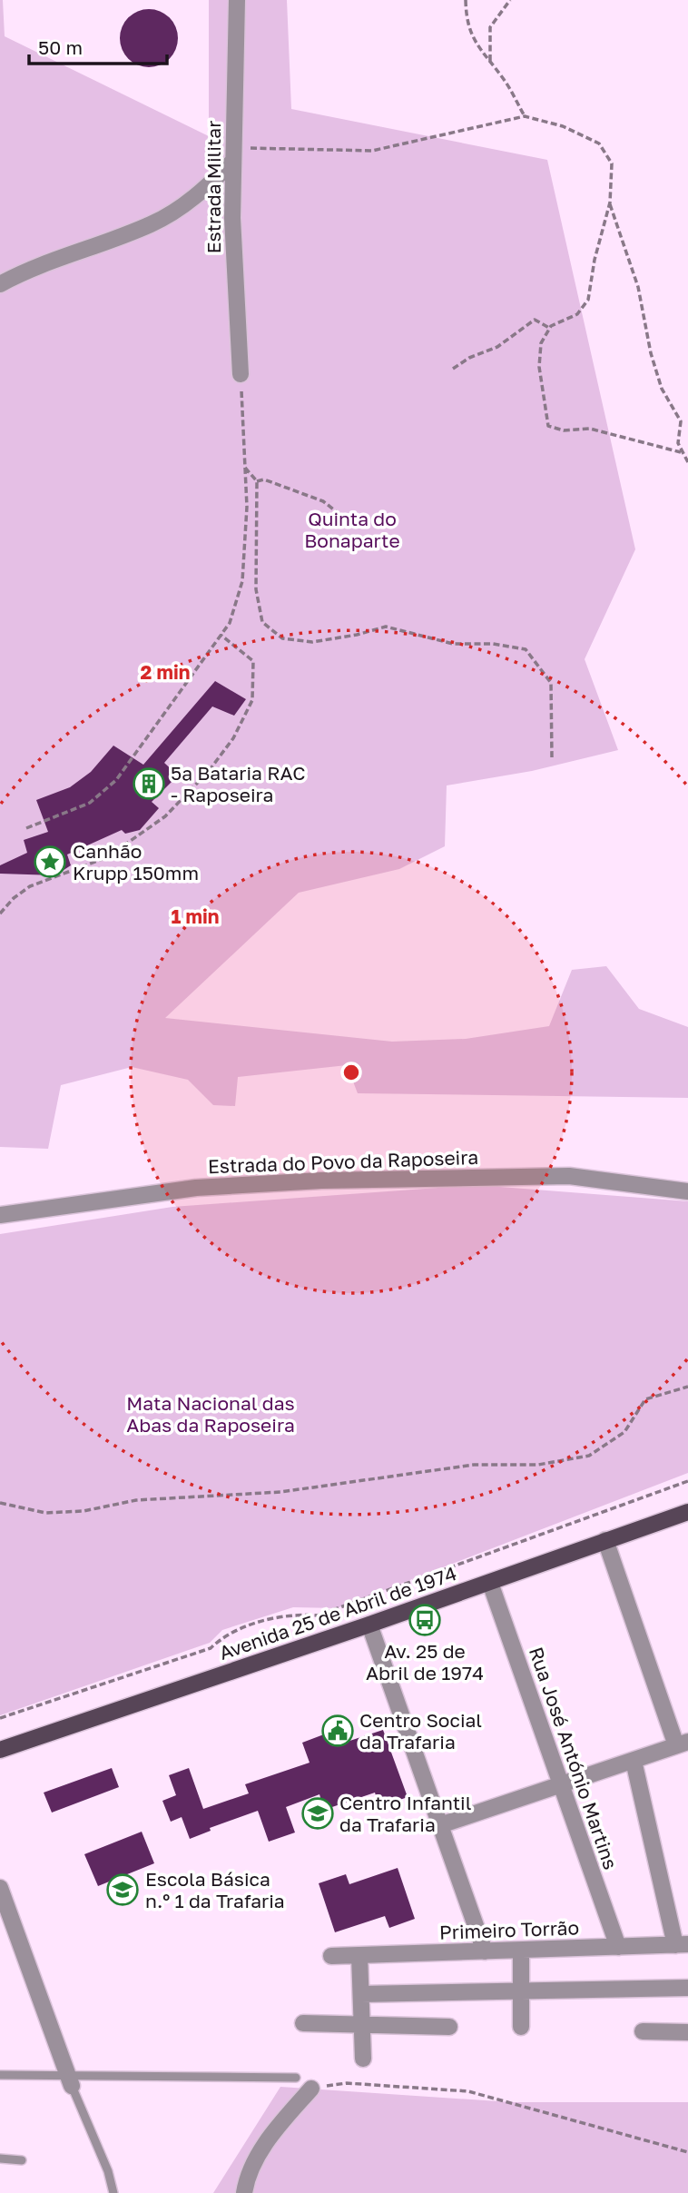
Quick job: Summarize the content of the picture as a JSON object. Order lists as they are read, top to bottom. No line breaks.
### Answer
{"streets":{"main road":["Avenida 25 de Abril de 1974"],"street":["Estrada Militar","Estrada do Povo da Raposeira","Rua José António Martins","Primeiro Torrão"]},"crossings":[["Avenida 25 de Abril de 1974","Rua José António Martins"],["Rua José António Martins","Primeiro Torrão"]],"parks":["Quinta do Bonaparte","Mata Nacional das Abas da Raposeira"],"places":{"building":["5ª Bataria RAC - Raposeira"],"place":["Canhão Krupp 150mm"],"bus stop":["Av. 25 de Abril de 1974"],"public building":["Centro Social da Trafaria"],"school or university":["Centro Infantil da Trafaria","Escola Básica n.º 1 da Trafaria"]},"scale_bar":"50 m","rings":["2 min","1 min"]}
